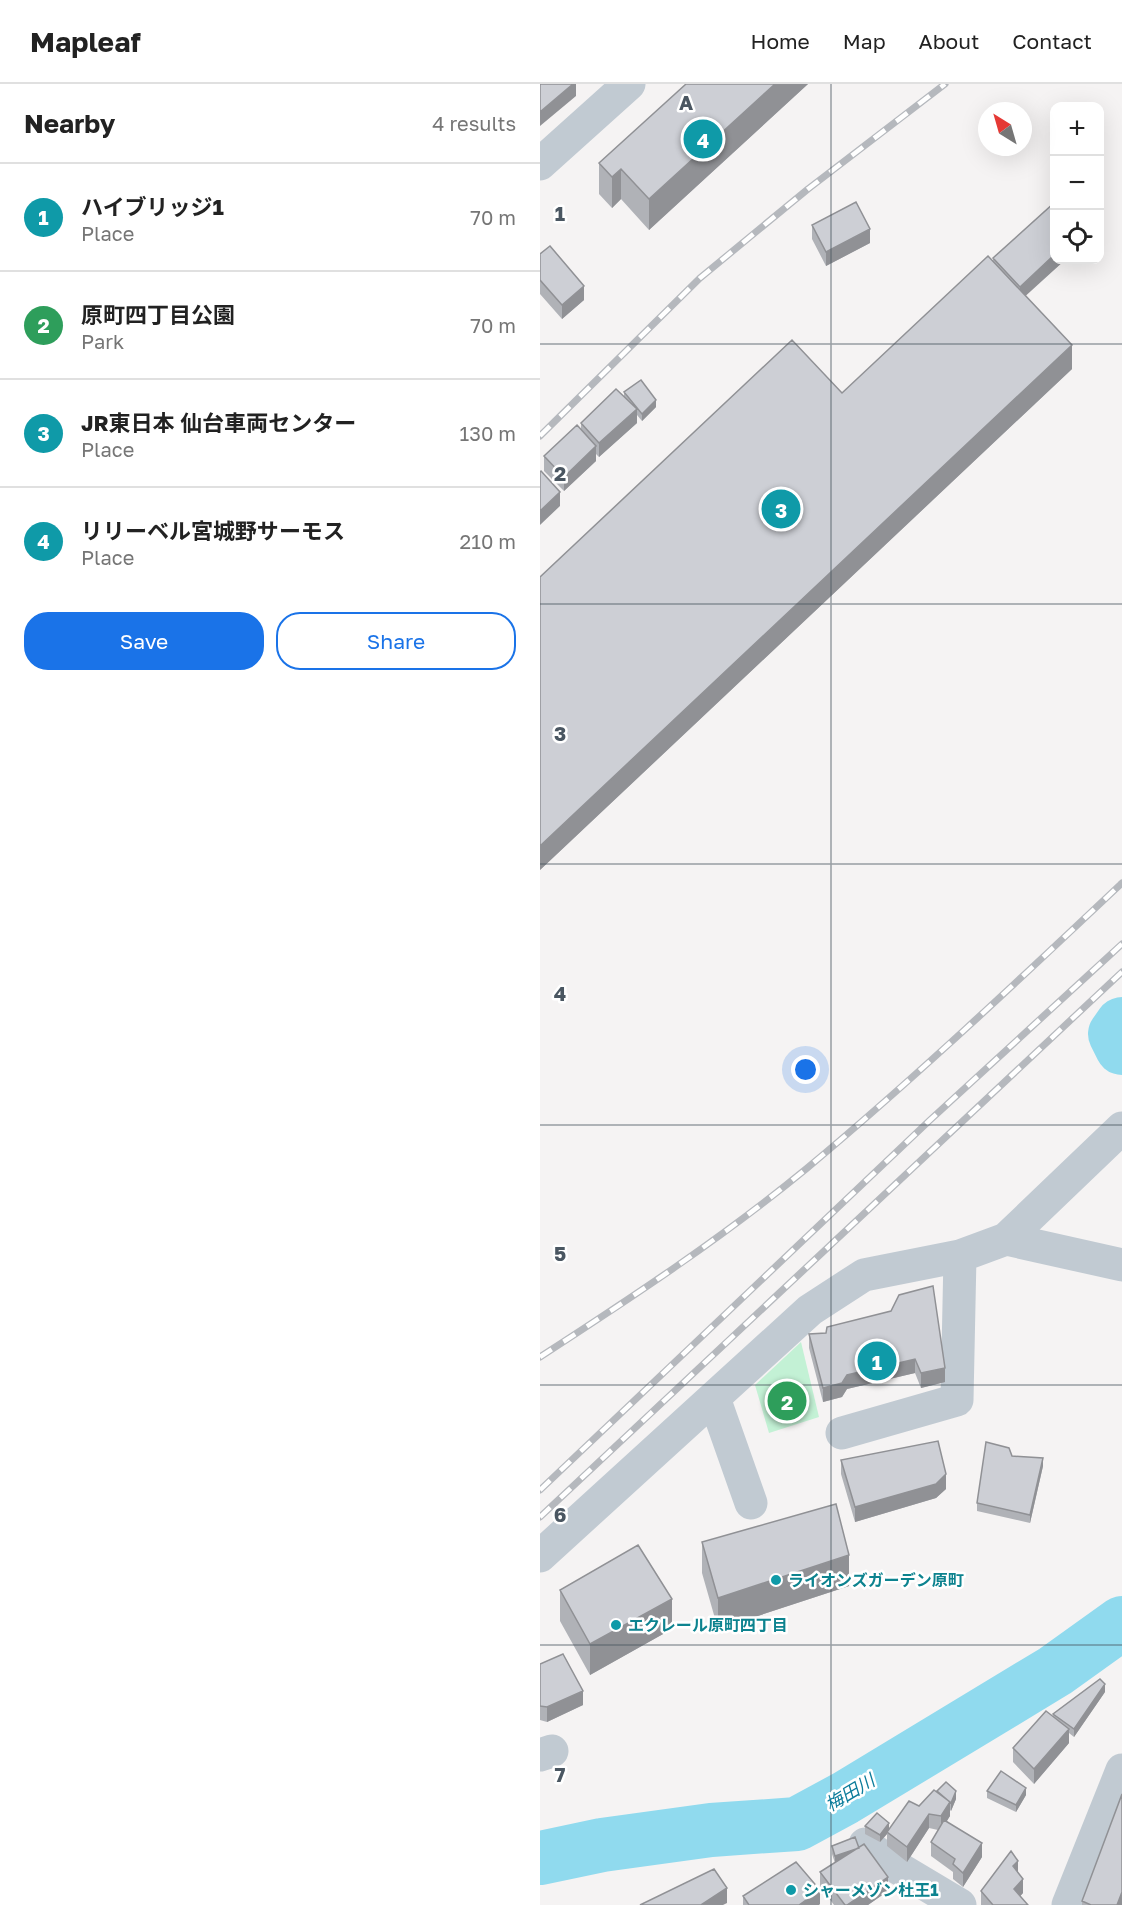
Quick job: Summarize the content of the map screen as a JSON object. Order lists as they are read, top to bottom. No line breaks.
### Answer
{"water":["梅田川"],"places":["ライオンズガーデン原町","エクレール原町四丁目","シャーメゾン杜王1"],"north":"top left","page":{"header":"Mapleaf","nav":["Home","Map","About","Contact"],"heading":["Nearby","4 results"],"map_buttons":["+","−"],"pins":["4","3","1","2"],"list":[{"mark":"1","name":"ハイブリッジ1","note":"Place","value":"70 m"},{"mark":"2","name":"原町四丁目公園","note":"Park","value":"70 m"},{"mark":"3","name":"JR東日本 仙台車両センター","note":"Place","value":"130 m"},{"mark":"4","name":"リリーベル宮城野サーモス","note":"Place","value":"210 m"}],"buttons":["Save","Share"]},"grid":{"columns":["A"],"rows":["1","2","3","4","5","6","7"]}}
